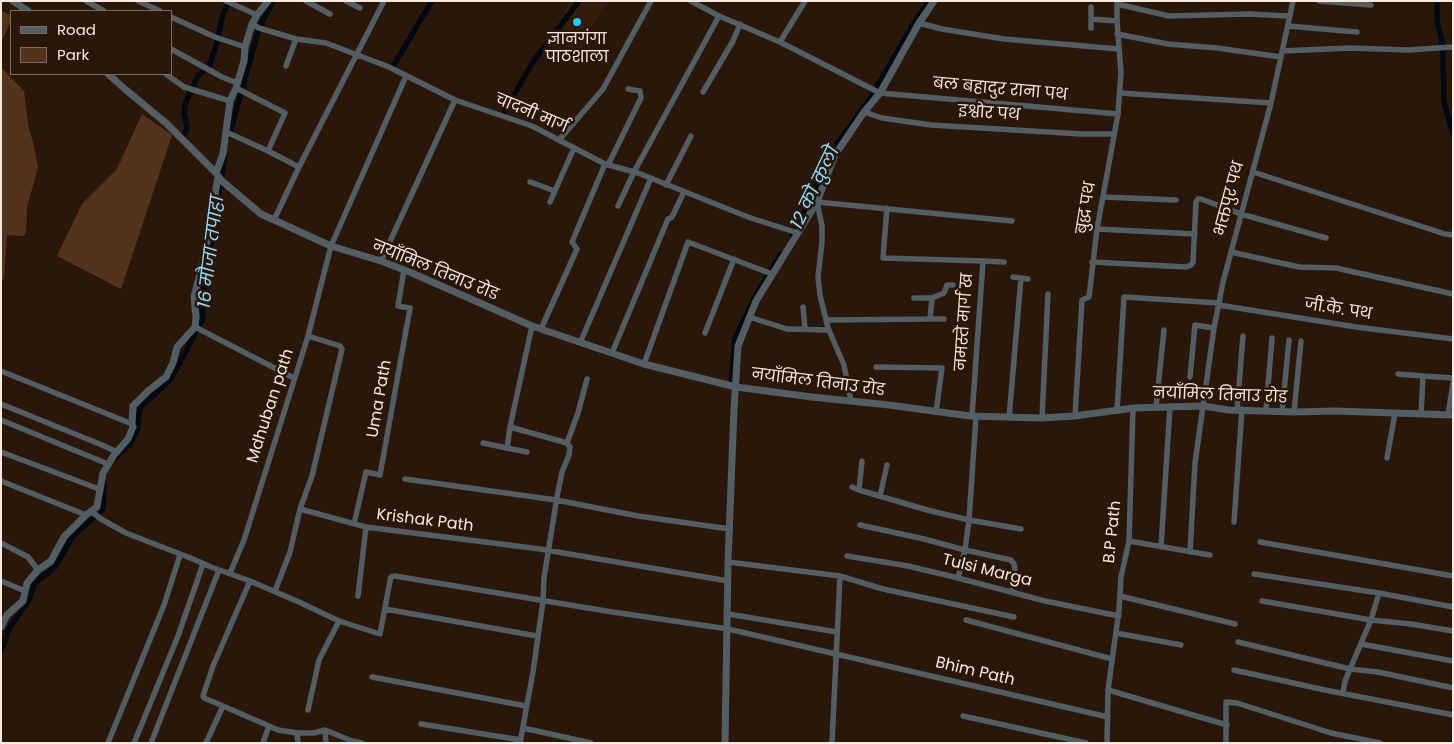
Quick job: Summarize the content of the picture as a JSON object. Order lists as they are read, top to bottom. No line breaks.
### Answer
{"streets":{"street":["बल बहादुर राना पथ","चादनी मार्ग","इश्वोर पथ","भक्तपुर पथ","बुद्ध पथ","नयाँमिल तिनाउ रोड","जी.के. पथ","नमस्ते मार्ग ख","Uma Path","Mdhuban path","Krishak Path","B.P Path","Tulsi Marga","Bhim Path"]},"crossings":[["बल बहादुर राना पथ","बुद्ध पथ"],["चादनी मार्ग","Mdhuban path"],["इश्वोर पथ","बुद्ध पथ"],["भक्तपुर पथ","नयाँमिल तिनाउ रोड"],["भक्तपुर पथ","जी.के. पथ"],["बुद्ध पथ","नयाँमिल तिनाउ रोड"],["नयाँमिल तिनाउ रोड","जी.के. पथ"],["नयाँमिल तिनाउ रोड","नमस्ते मार्ग ख"],["नयाँमिल तिनाउ रोड","Uma Path"],["नयाँमिल तिनाउ रोड","Mdhuban path"],["नयाँमिल तिनाउ रोड","B.P Path"],["नमस्ते मार्ग ख","Tulsi Marga"],["Uma Path","Krishak Path"],["B.P Path","Tulsi Marga"],["B.P Path","Bhim Path"]],"water":["१२ को कुलो","१६ मौजा तपाहा"],"places":["ज्ञानगंगा पाठशाला"],"legend":["Road","Park"]}
